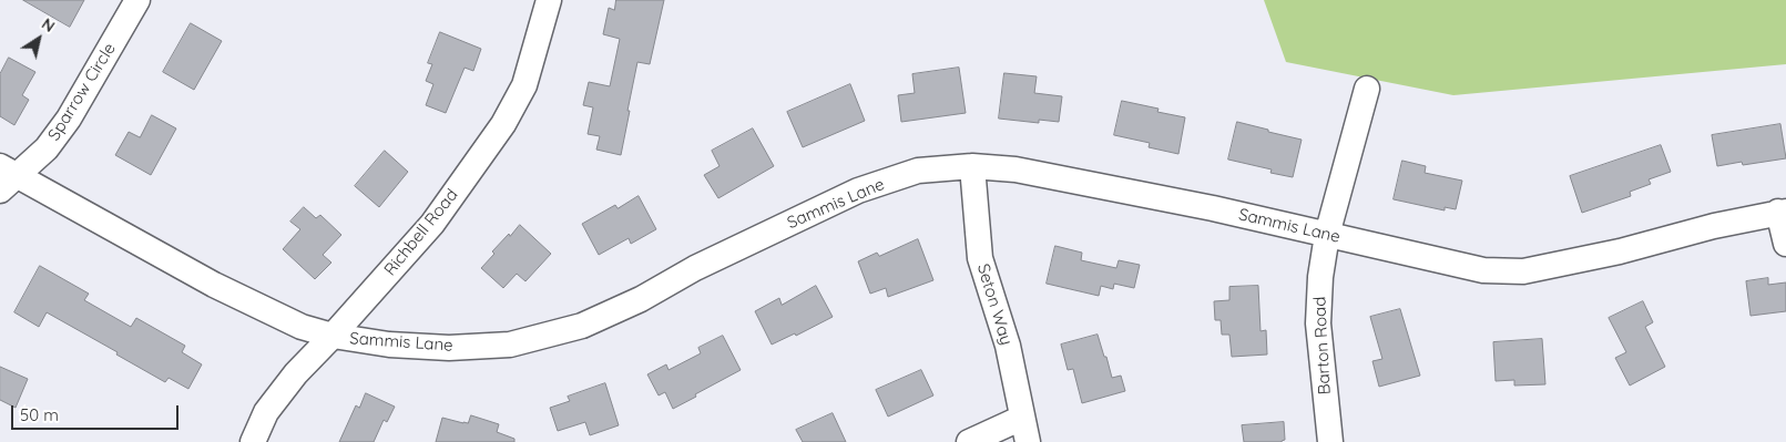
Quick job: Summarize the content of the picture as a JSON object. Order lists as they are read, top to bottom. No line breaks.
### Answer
{"streets":{"street":["Sparrow Circle","Sammis Lane","Richbell Road","Seton Way","Barton Road"]},"crossings":[["Sparrow Circle","Sammis Lane"],["Sammis Lane","Richbell Road"],["Sammis Lane","Seton Way"],["Sammis Lane","Barton Road"]],"scale_bar":"50 m","north":"top right"}
